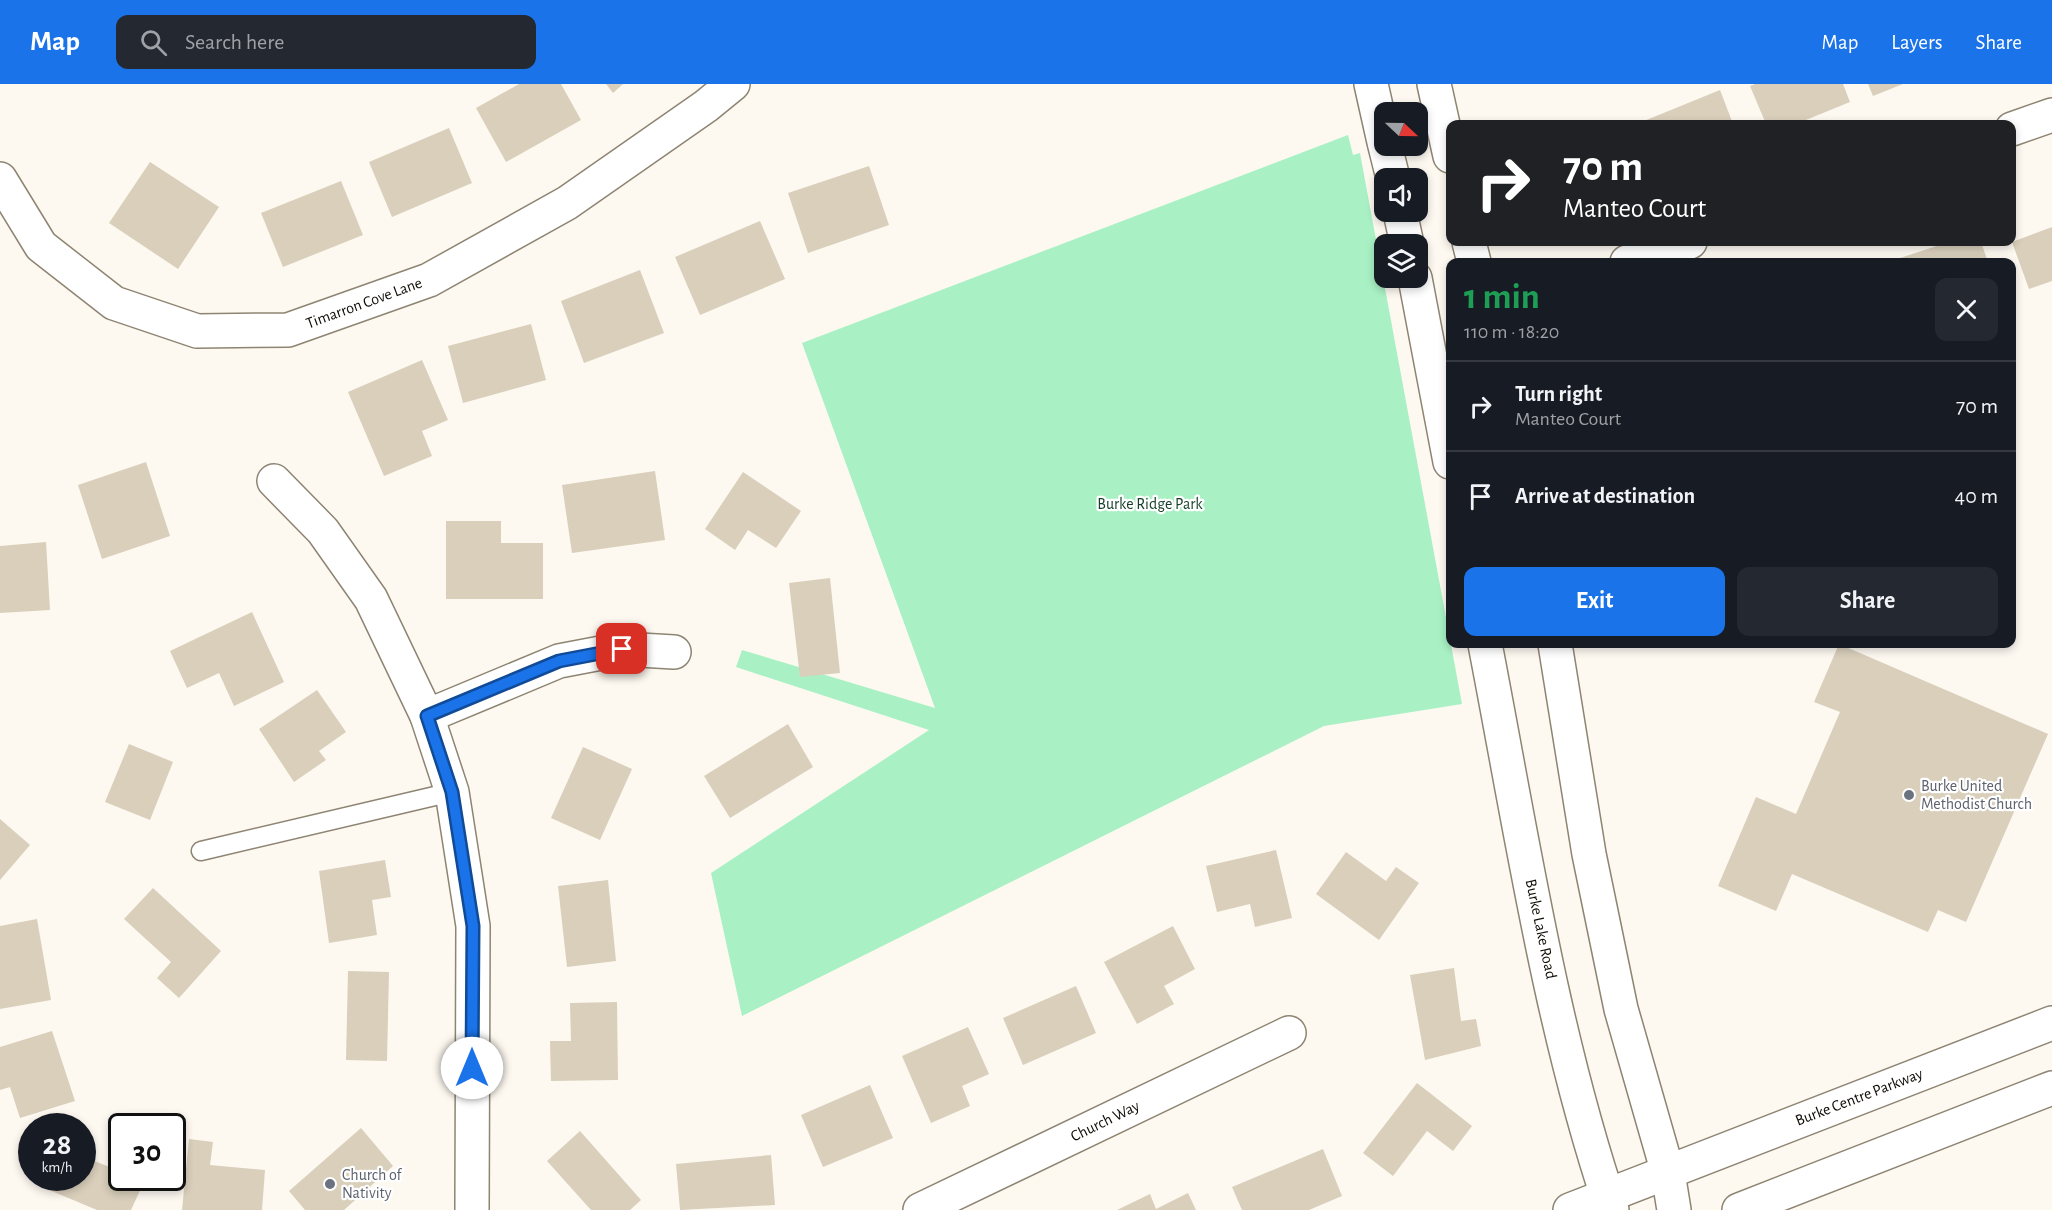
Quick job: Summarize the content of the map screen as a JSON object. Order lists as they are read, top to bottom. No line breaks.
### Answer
{"streets":{"main road":["Timarron Cove Lane","Burke Lake Road","Burke Centre Parkway","Church Way"]},"crossings":[["Burke Lake Road","Burke Centre Parkway"]],"parks":["Burke Ridge Park"],"places":["Burke United Methodist Church","Church of Nativity"],"north":"right","page":{"header":"Map","search":"Search here","nav":["Map","Layers","Share"],"turn":["70 m","Manteo Court"],"heading":["1 min","110 m · 18:20"],"list":[{"name":"Turn right","note":"Manteo Court","value":"70 m"},{"name":"Arrive at destination","value":"40 m"}],"buttons":["Exit","Share"],"speed":"28 km/h","limit":"30"}}
